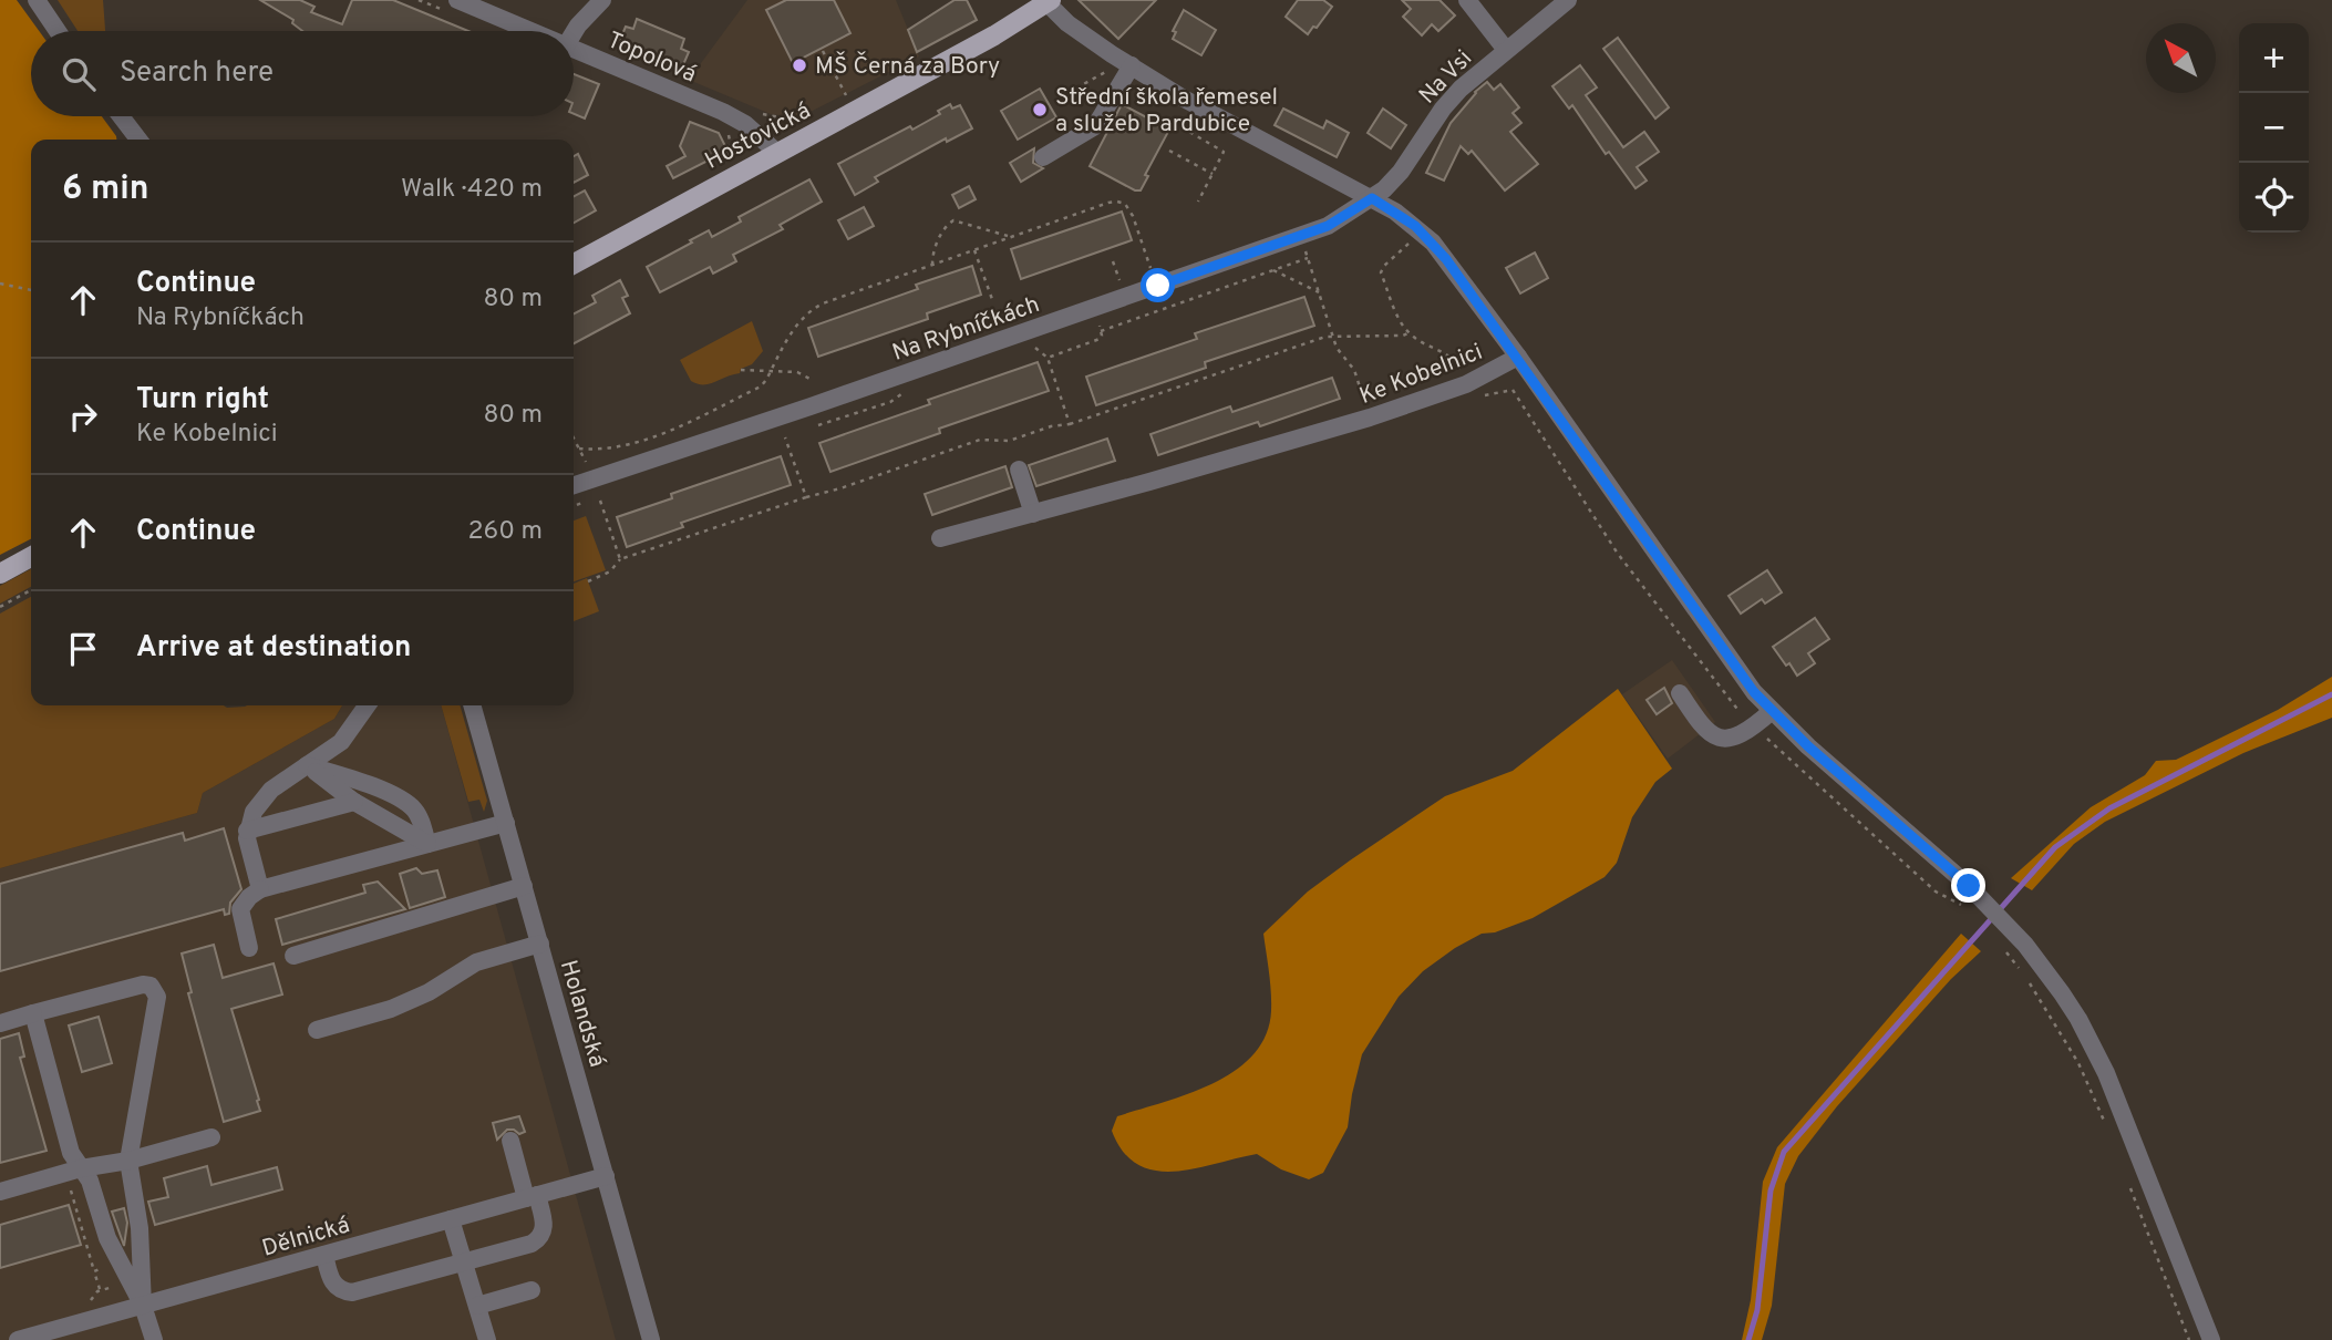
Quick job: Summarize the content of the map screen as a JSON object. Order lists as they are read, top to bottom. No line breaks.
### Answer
{"streets":{"main road":["Hostovická"],"street":["Topolová","Na Vsi","Na Rybníčkách","Ke Kobelnici","Holandská","Dělnická"]},"crossings":[["Topolová","Hostovická"],["Na Vsi","Na Rybníčkách"],["Na Vsi","Ke Kobelnici"],["Hostovická","Ke Kobelnici"],["Na Rybníčkách","Ke Kobelnici"],["Holandská","Dělnická"]],"places":["MŠ Černá za Bory","Střední škola řemesel a služeb Pardubice"],"north":"top left","page":{"map_buttons":["+","−"],"search":"Search here","heading":["6 min","Walk · 420 m"],"list":[["Continue","Na Rybníčkách","80 m"],["Turn right","Ke Kobelnici","80 m"],["Continue","260 m"],"Arrive at destination"]}}
